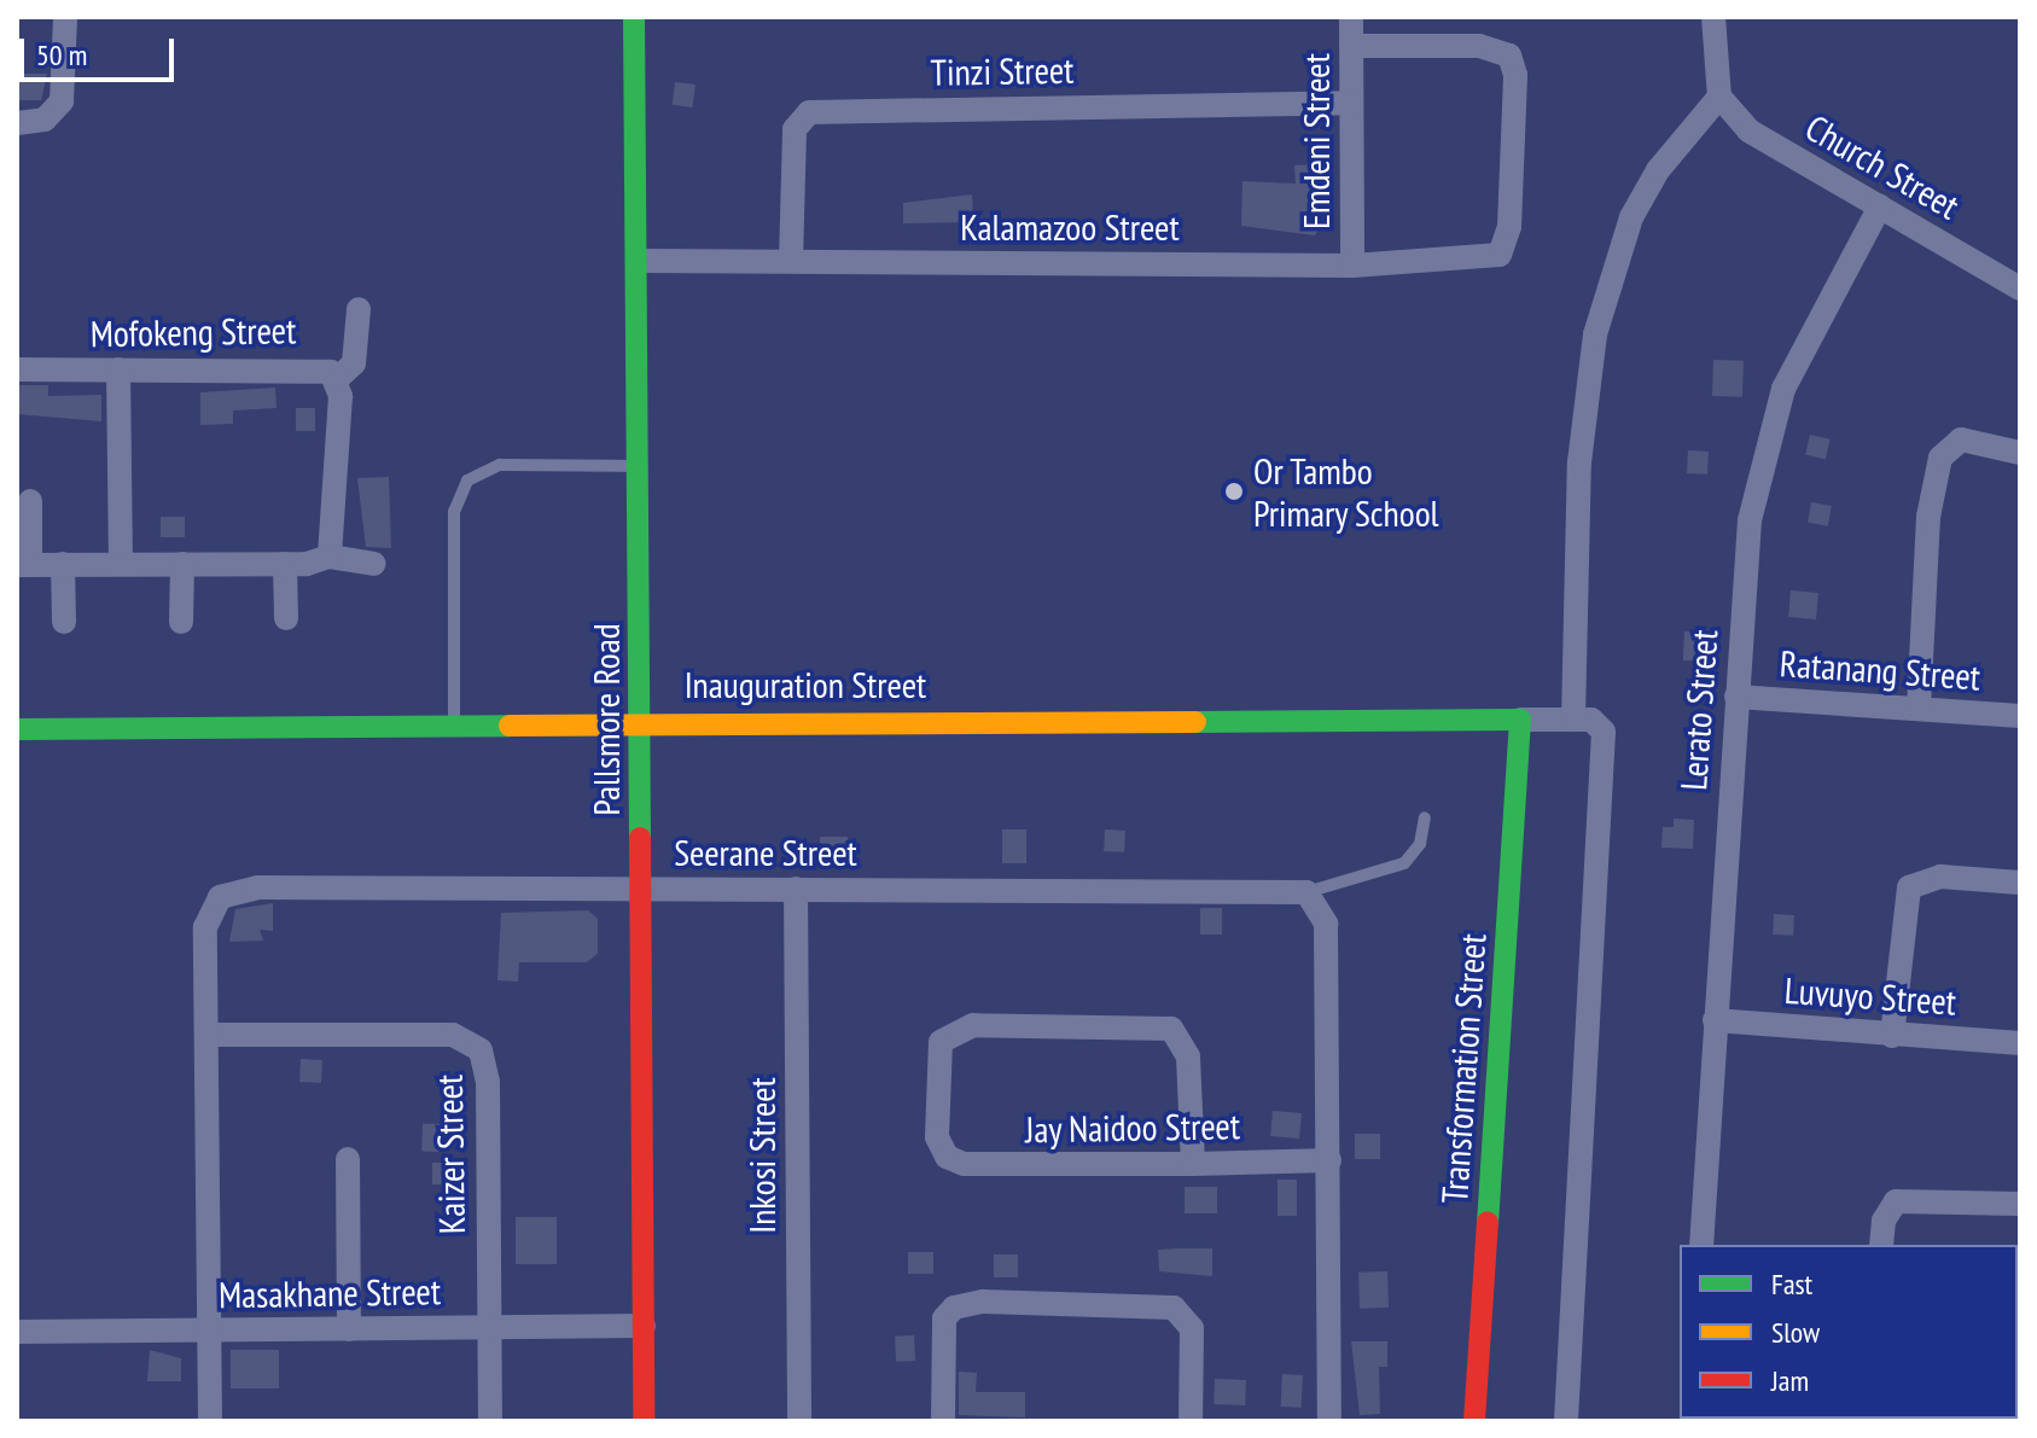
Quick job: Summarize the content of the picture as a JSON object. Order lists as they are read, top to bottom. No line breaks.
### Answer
{"streets":{"street":["Tinzi Street","Emdeni Street","Church Street","Kalamazoo Street","Mofokeng Street","Ratanang Street","Inauguration Street","Lerato Street","Pallsmore Road","Seerane Street","Luvuyo Street","Transformation Street","Jay Naidoo Street","Kaizer Street","Inkosi Street","Masakhane Street"]},"crossings":[["Tinzi Street","Emdeni Street"],["Tinzi Street","Kalamazoo Street"],["Emdeni Street","Kalamazoo Street"],["Church Street","Lerato Street"],["Kalamazoo Street","Pallsmore Road"],["Ratanang Street","Lerato Street"],["Inauguration Street","Pallsmore Road"],["Inauguration Street","Transformation Street"],["Lerato Street","Luvuyo Street"],["Pallsmore Road","Seerane Street"],["Pallsmore Road","Masakhane Street"],["Seerane Street","Kaizer Street"],["Seerane Street","Inkosi Street"],["Seerane Street","Masakhane Street"],["Kaizer Street","Masakhane Street"]],"places":["Or Tambo Primary School"],"legend":["Fast","Slow","Jam"],"scale_bar":"50 m"}
